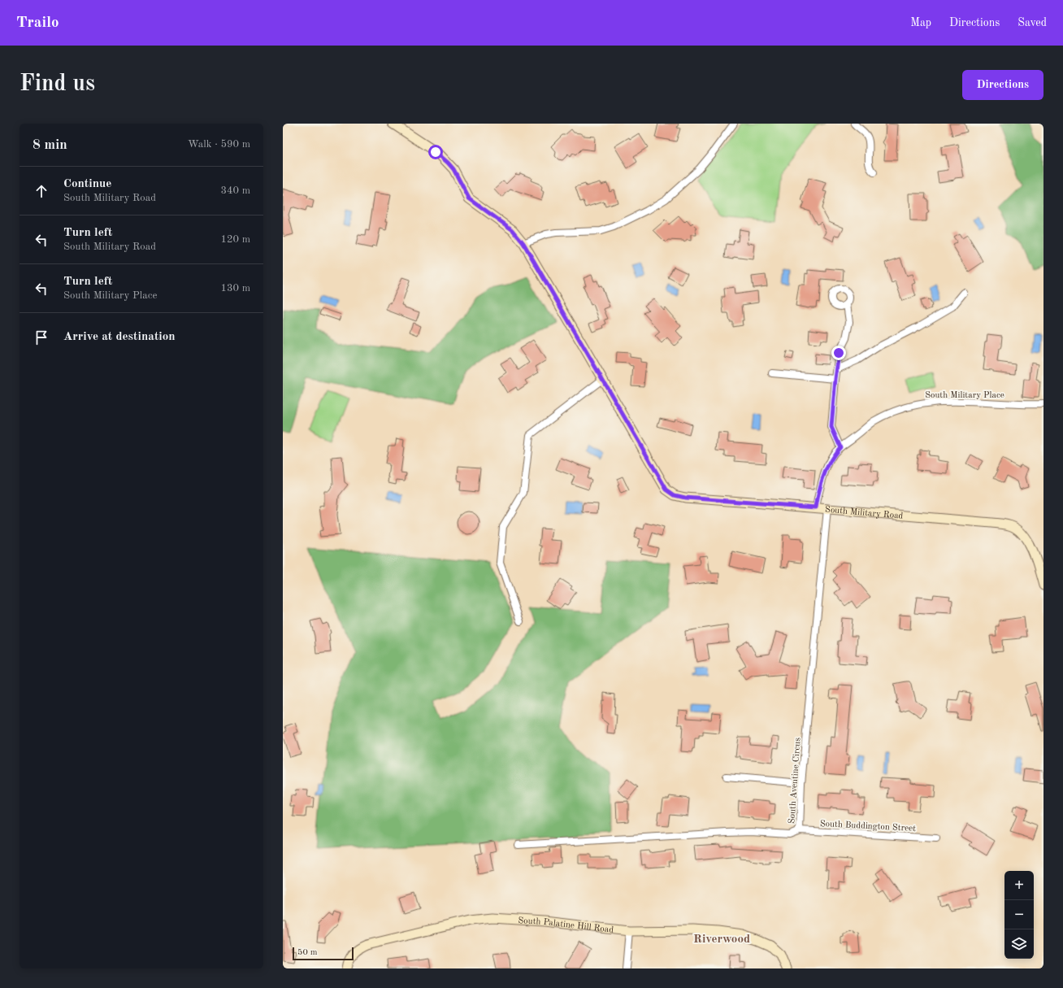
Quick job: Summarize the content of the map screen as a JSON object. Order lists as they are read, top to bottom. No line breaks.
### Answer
{"streets":{"street":["South Military Place","South Military Road","South Aventine Circus","South Buddington Street","South Palatine Hill Road"]},"crossings":[["South Military Place","South Military Road"],["South Military Road","South Aventine Circus"],["South Aventine Circus","South Buddington Street"]],"districts":["Riverwood"],"scale_bar":"50 m","page":{"header":"Trailo","nav":["Map","Directions","Saved"],"buttons":"Directions","title":"Find us","heading":["8 min","Walk · 590 m"],"list":[["Continue","South Military Road","340 m"],["Turn left","South Military Road","120 m"],["Turn left","South Military Place","130 m"],"Arrive at destination"],"map_buttons":["+","−"],"scale":"50 m"}}
